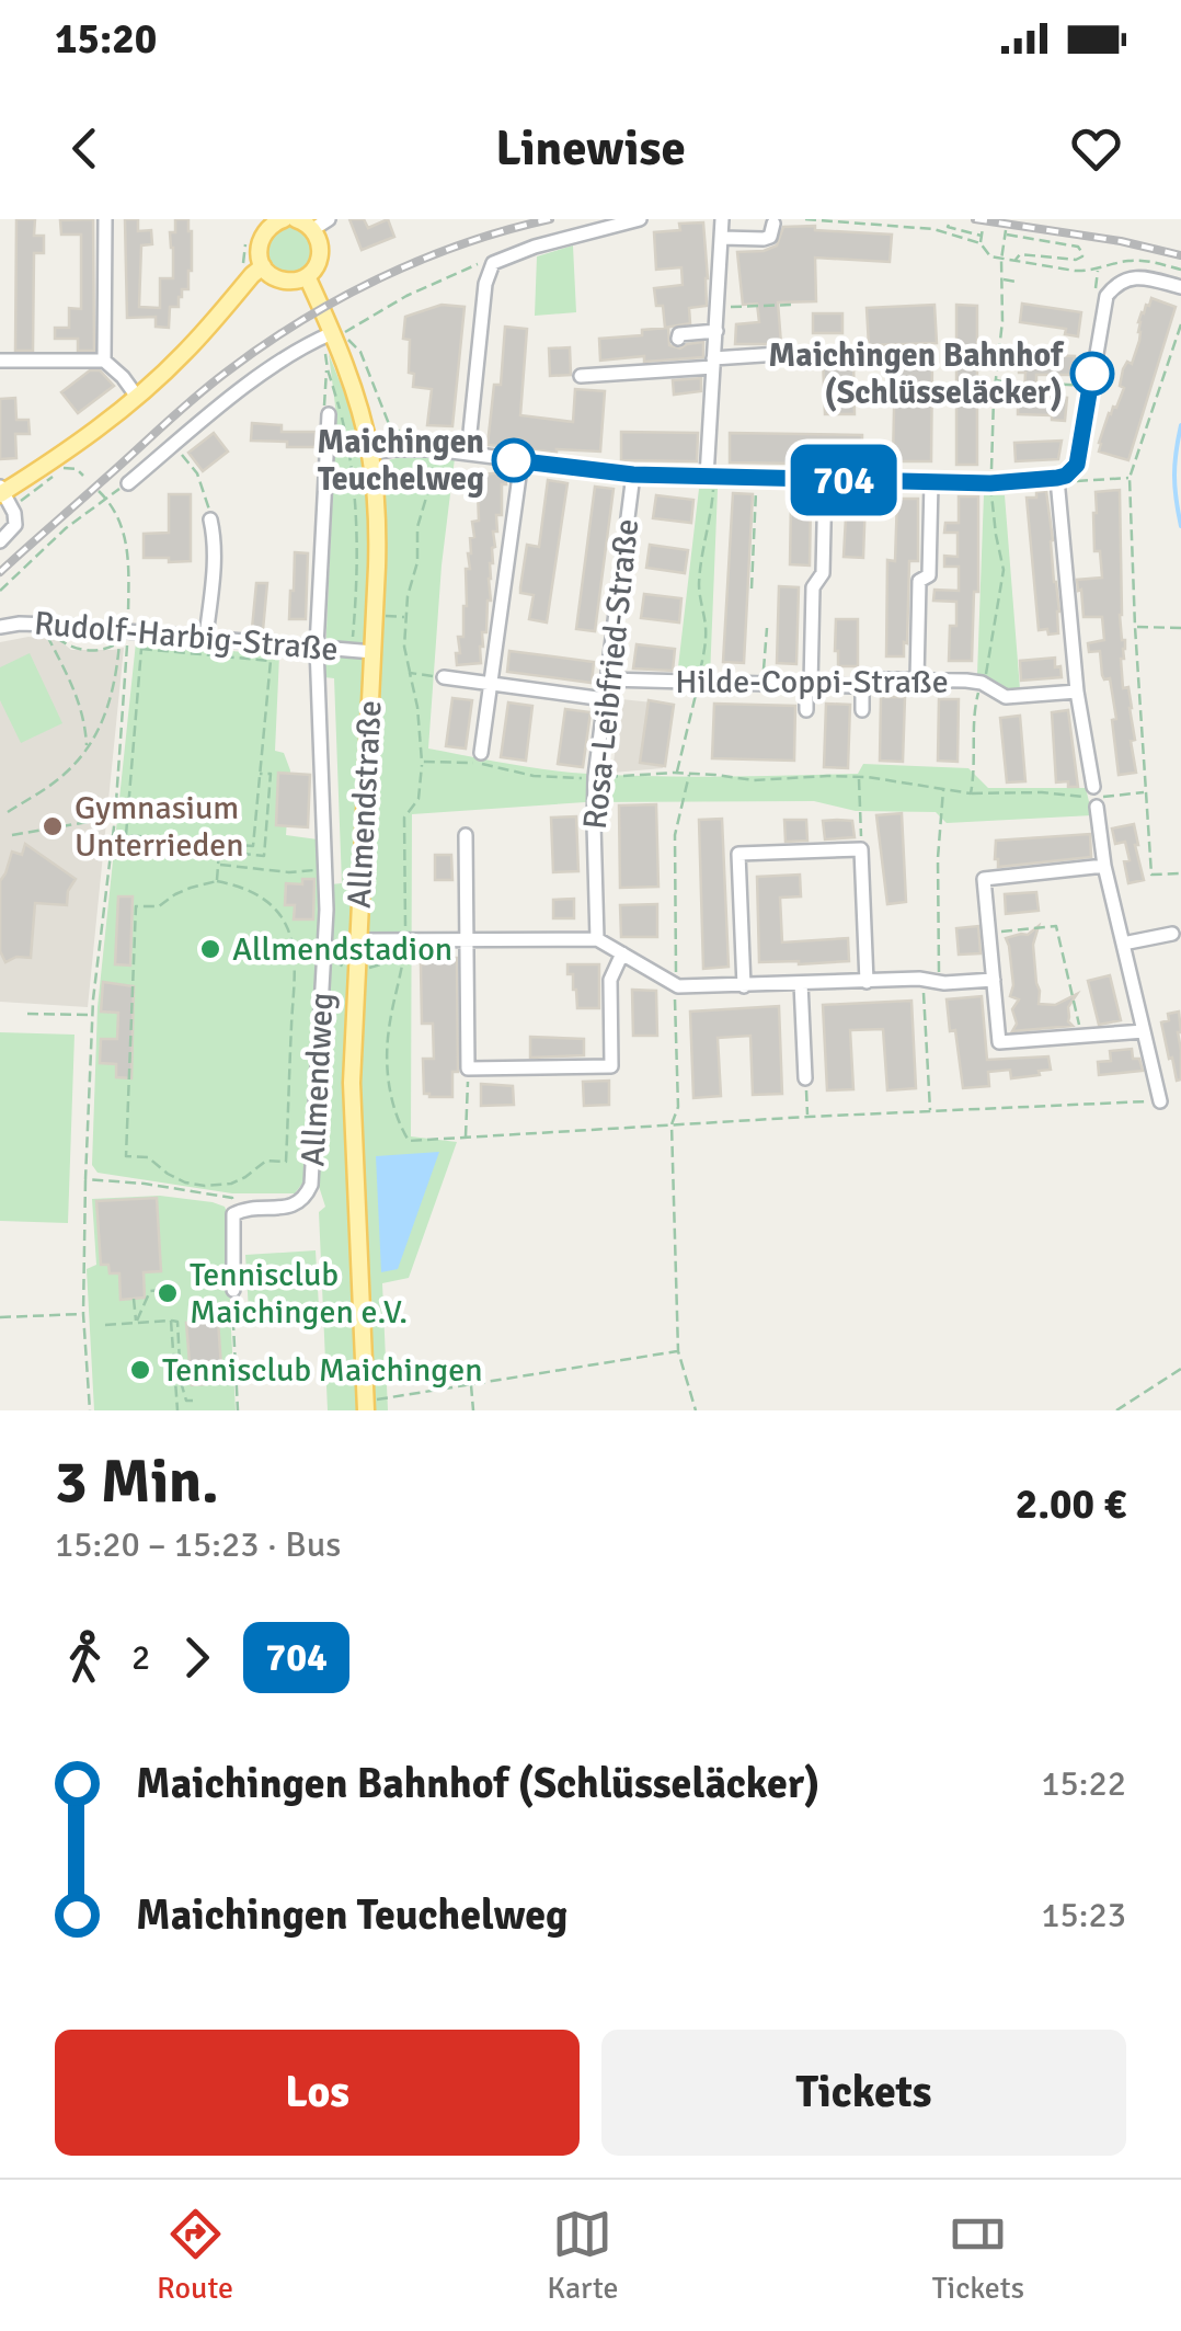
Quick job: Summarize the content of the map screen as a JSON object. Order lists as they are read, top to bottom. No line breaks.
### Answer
{"streets":{"main road":["Allmendstraße"],"street":["Rudolf-Harbig-Straße","Rosa-Leibfried-Straße","Hilde-Coppi-Straße","Allmendweg"]},"crossings":[["Rudolf-Harbig-Straße","Allmendstraße"],["Rudolf-Harbig-Straße","Allmendweg"],["Rosa-Leibfried-Straße","Hilde-Coppi-Straße"]],"places":["Maichingen Bahnhof (Schlüsseläcker)","Maichingen Teuchelweg","Gymnasium Unterrieden","Allmendstadion","Tennisclub Maichingen e.V.","Tennisclub Maichingen"],"lines":["bus line 704"],"page":{"status":"15:20","header":"Linewise","on_map":"704","heading":["3 Min.","15:20 – 15:23 · Bus","2.00 €"],"legs":["2","704"],"list":[{"name":"Maichingen Bahnhof (Schlüsseläcker)","value":"15:22"},{"name":"Maichingen Teuchelweg","value":"15:23"}],"buttons":["Los","Tickets"],"tabs":["Route","Karte","Tickets"]}}
